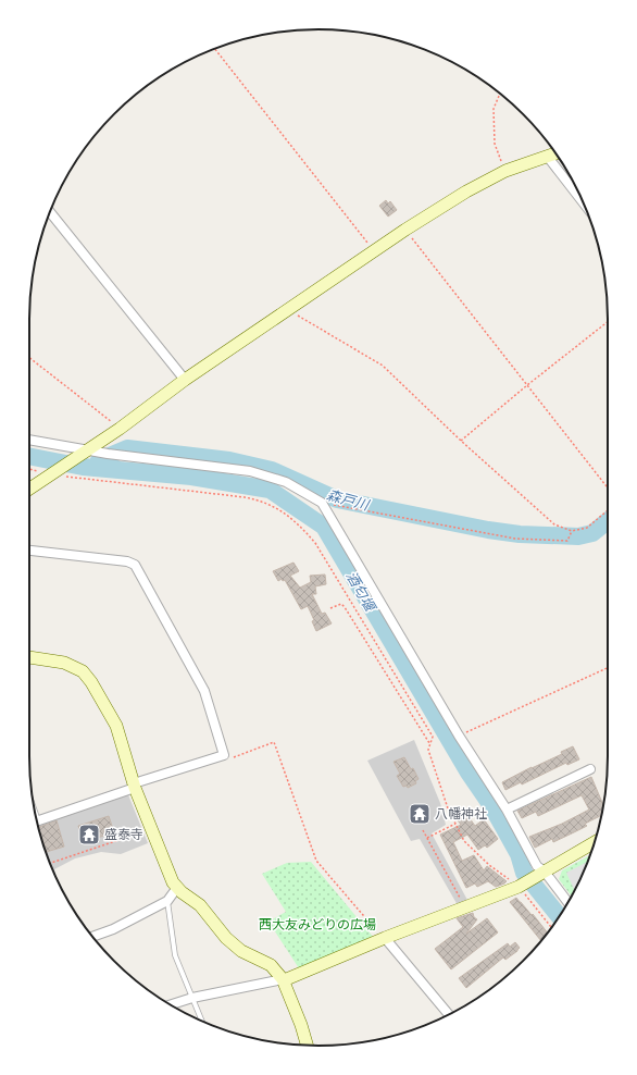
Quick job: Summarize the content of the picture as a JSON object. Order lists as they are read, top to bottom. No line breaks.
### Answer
{"water":["森戸川","酒匂堰"],"parks":["西大友みどりの広場"],"places":{"temple":["八幡神社","盛泰寺"]}}
